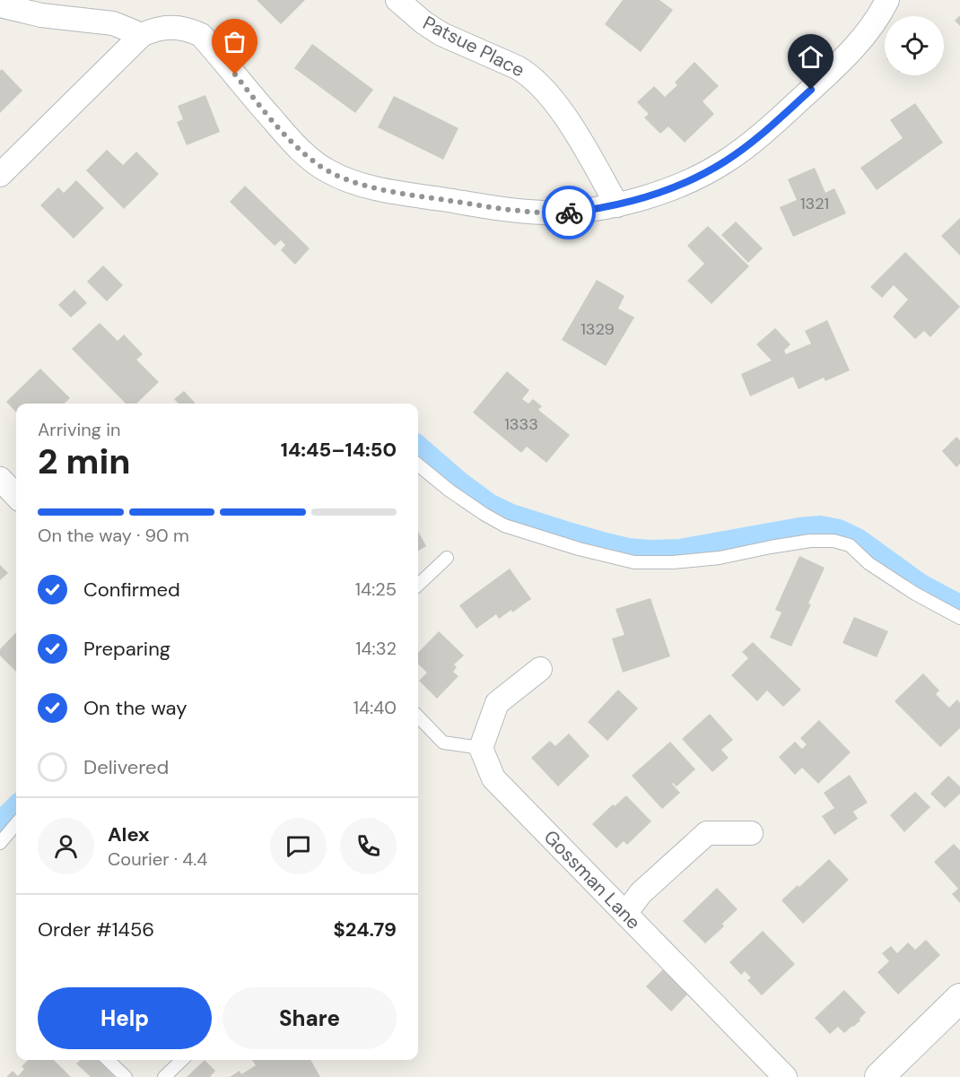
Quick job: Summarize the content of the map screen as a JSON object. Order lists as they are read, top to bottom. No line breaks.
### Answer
{"streets":{"street":["Patsue Place","Gossman Lane"]},"house_numbers":["1321","1329","1333"],"page":{"heading":["2 min","Arriving in","14:45–14:50"],"panel":["Alex","Courier · 4.4","Order #1456","$24.79"],"bar":"On the way · 90 m","list":[["Confirmed","14:25"],["Preparing","14:32"],["On the way","14:40"],"Delivered"],"buttons":["Help","Share"]}}
